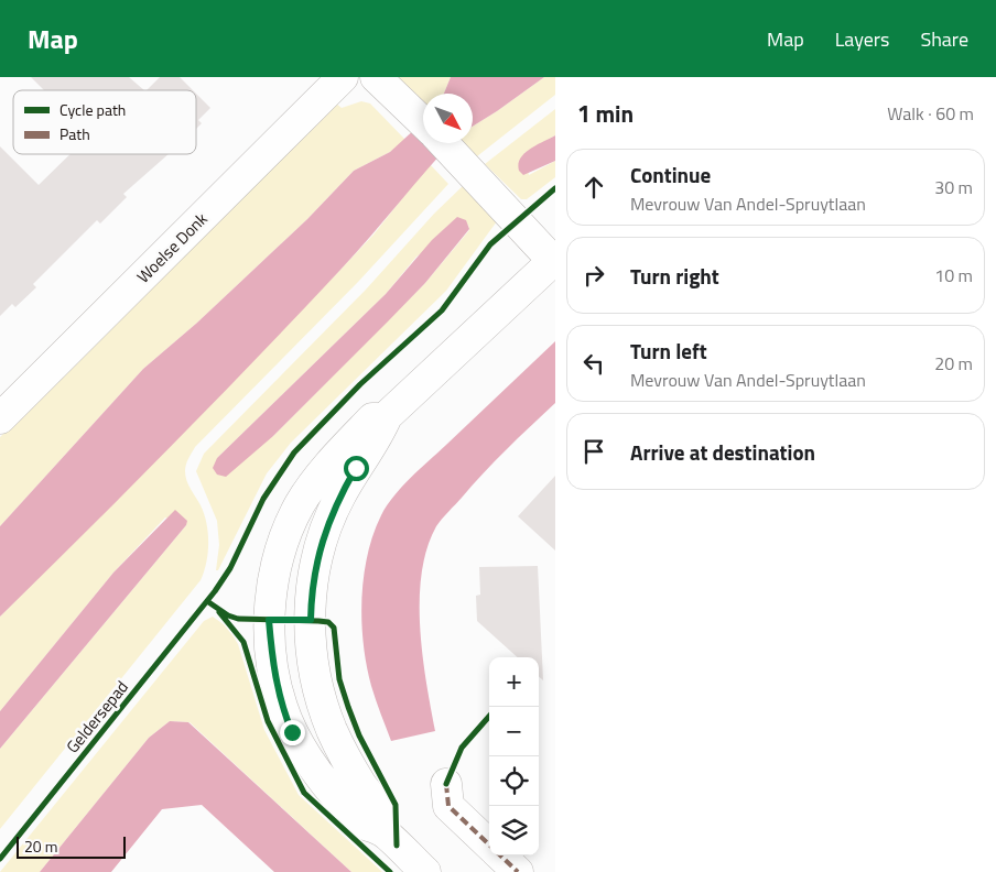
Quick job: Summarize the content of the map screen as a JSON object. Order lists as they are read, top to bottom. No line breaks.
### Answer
{"streets":{"street":["Woelse Donk"],"cycle path":["Geldersepad"]},"legend":["Cycle path","Path"],"scale_bar":"20 m","north":"bottom right","page":{"header":"Map","nav":["Map","Layers","Share"],"heading":["1 min","Walk · 60 m"],"list":[["Continue","Mevrouw Van Andel-Spruytlaan","30 m"],["Turn right","10 m"],["Turn left","Mevrouw Van Andel-Spruytlaan","20 m"],"Arrive at destination"],"map_buttons":["+","−"],"scale":"20 m"}}
